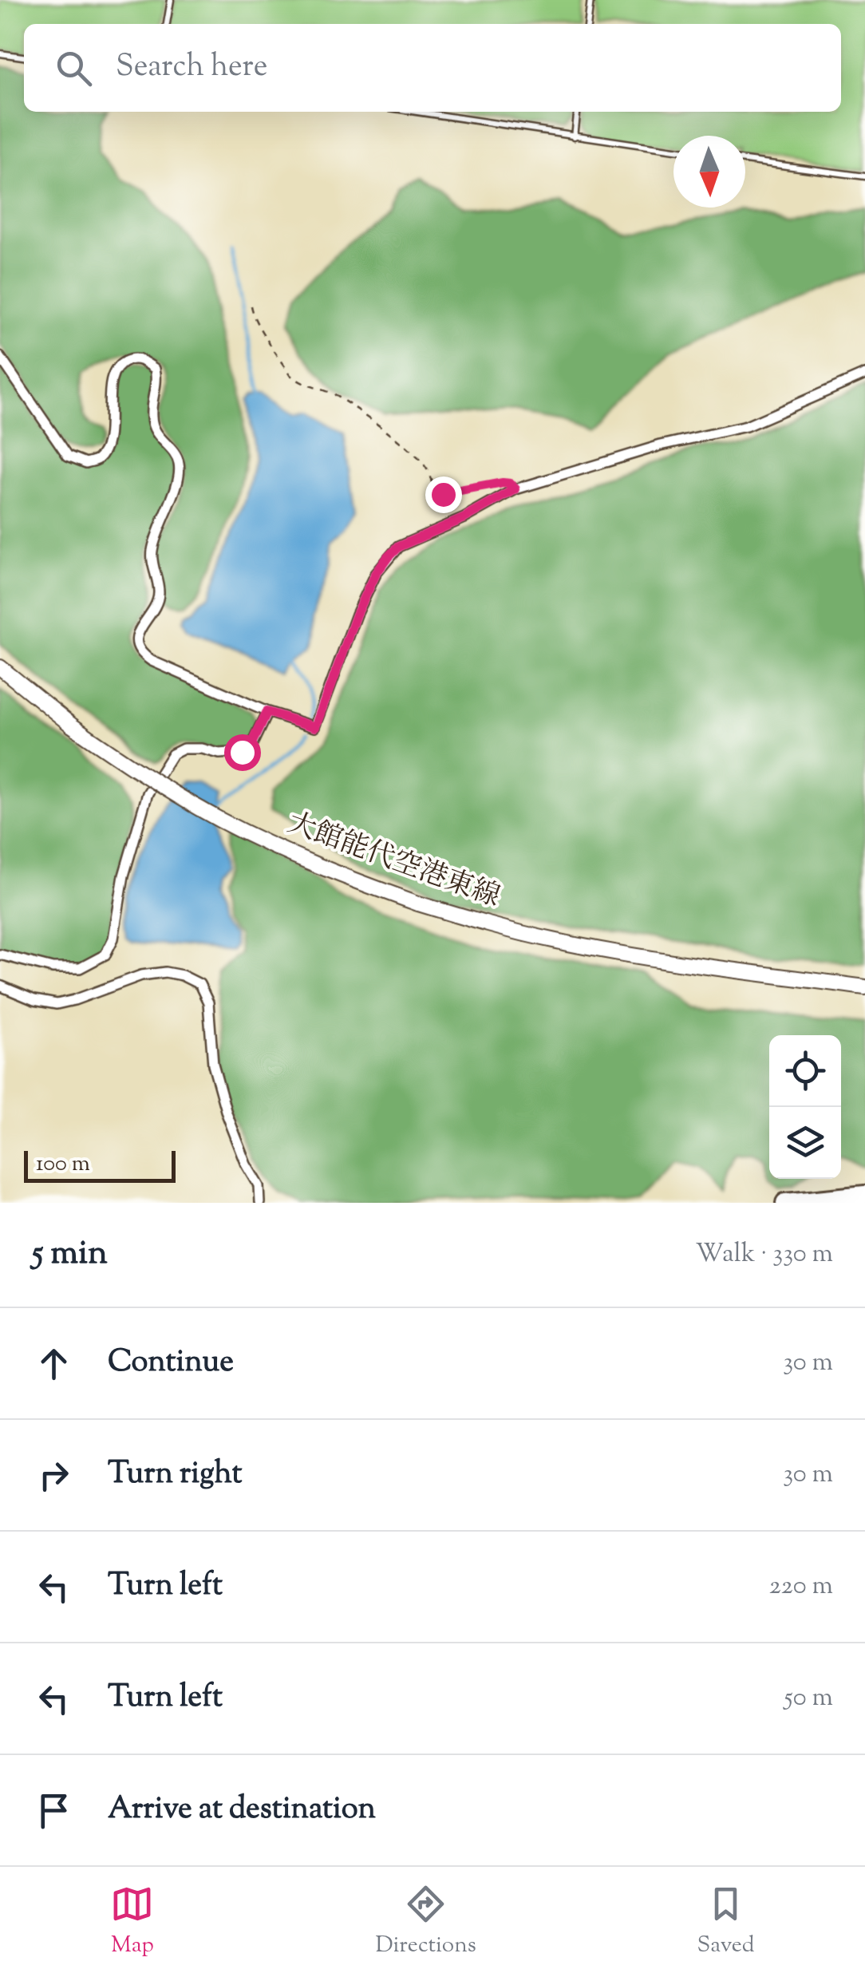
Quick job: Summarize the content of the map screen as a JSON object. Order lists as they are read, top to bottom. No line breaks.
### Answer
{"streets":{"main road":["大館能代空港東線"]},"scale_bar":"100 m","north":"bottom","page":{"search":"Search here","scale":"100 m","heading":["5 min","Walk · 330 m"],"list":[["Continue","30 m"],["Turn right","30 m"],["Turn left","220 m"],["Turn left","50 m"],"Arrive at destination"],"nav":["Map","Directions","Saved"]}}
